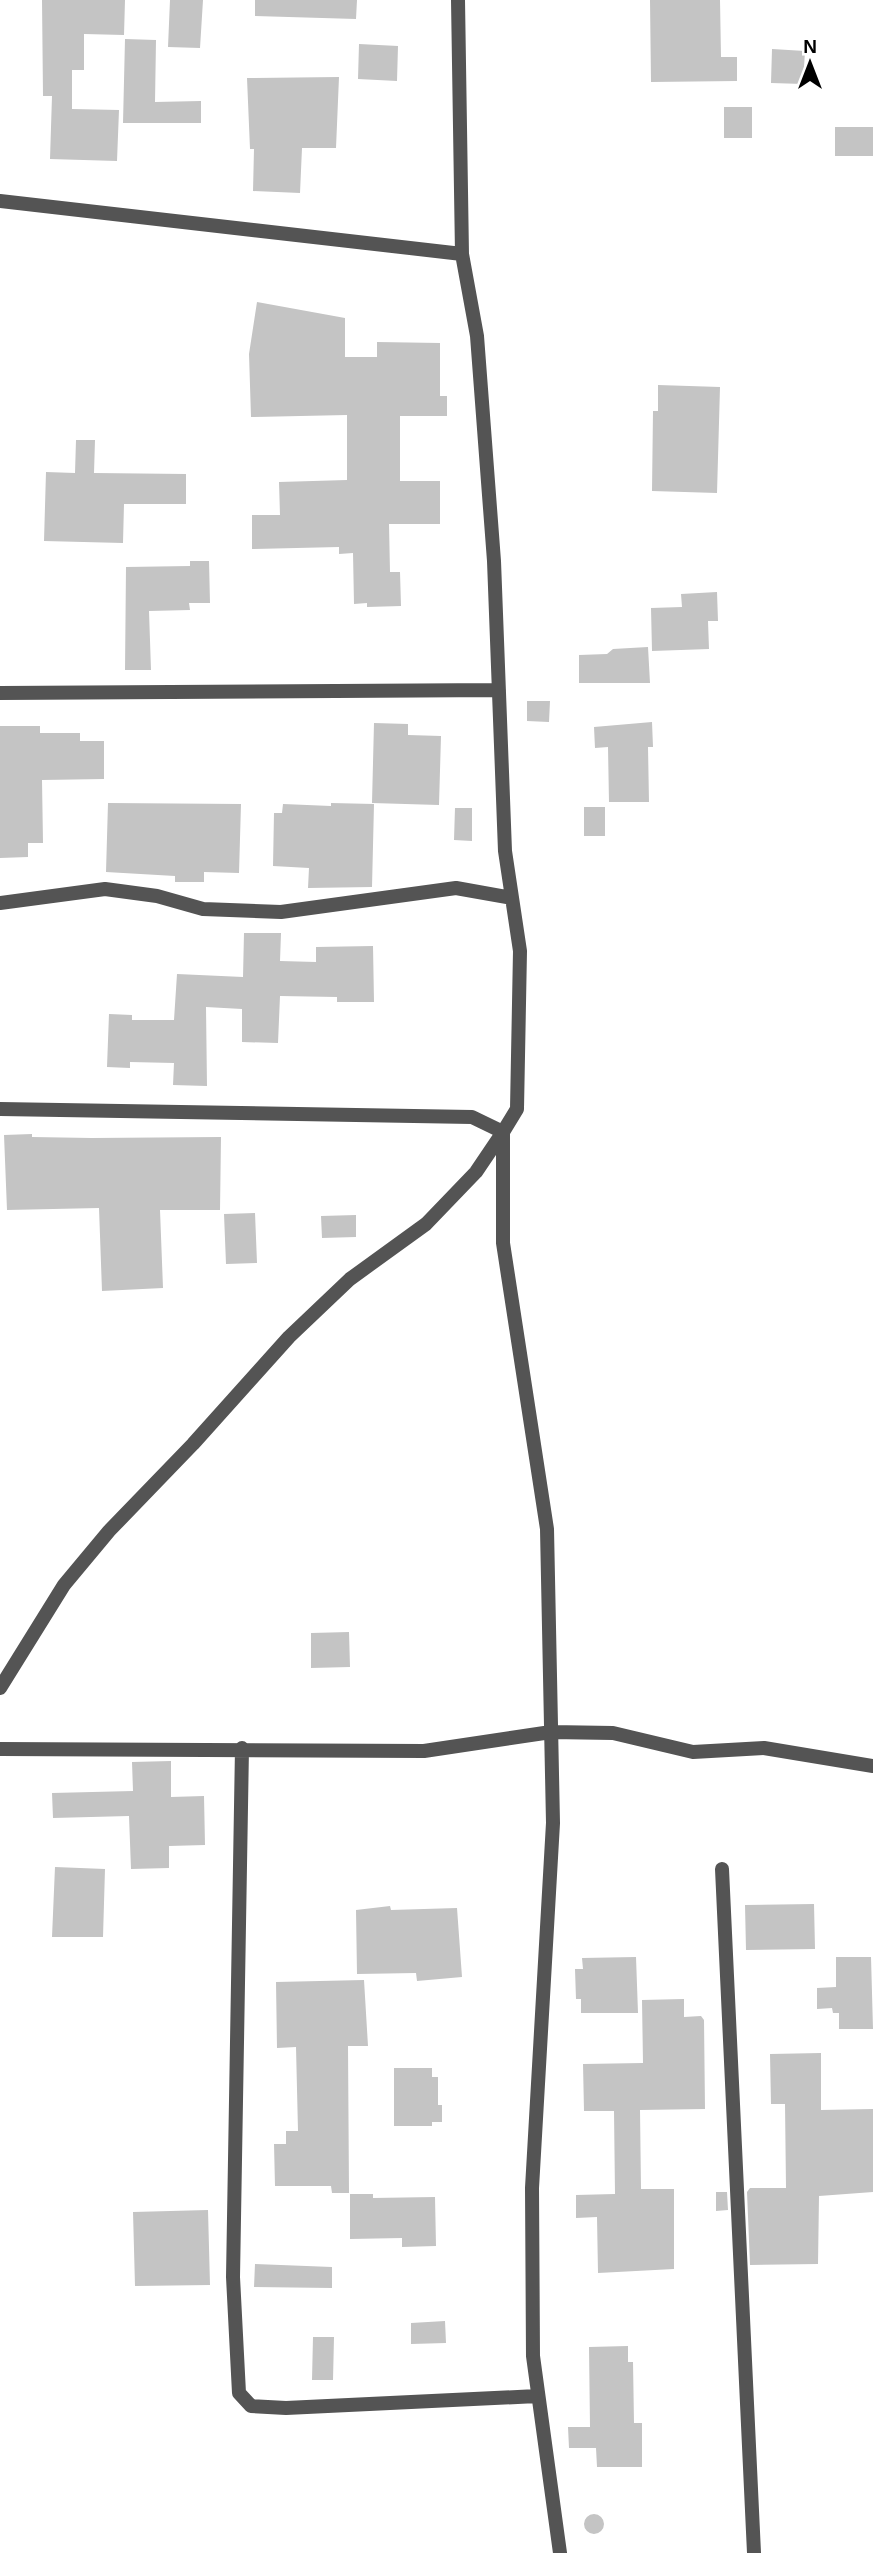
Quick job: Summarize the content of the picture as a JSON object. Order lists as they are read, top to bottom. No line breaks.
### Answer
{"north":"top"}
